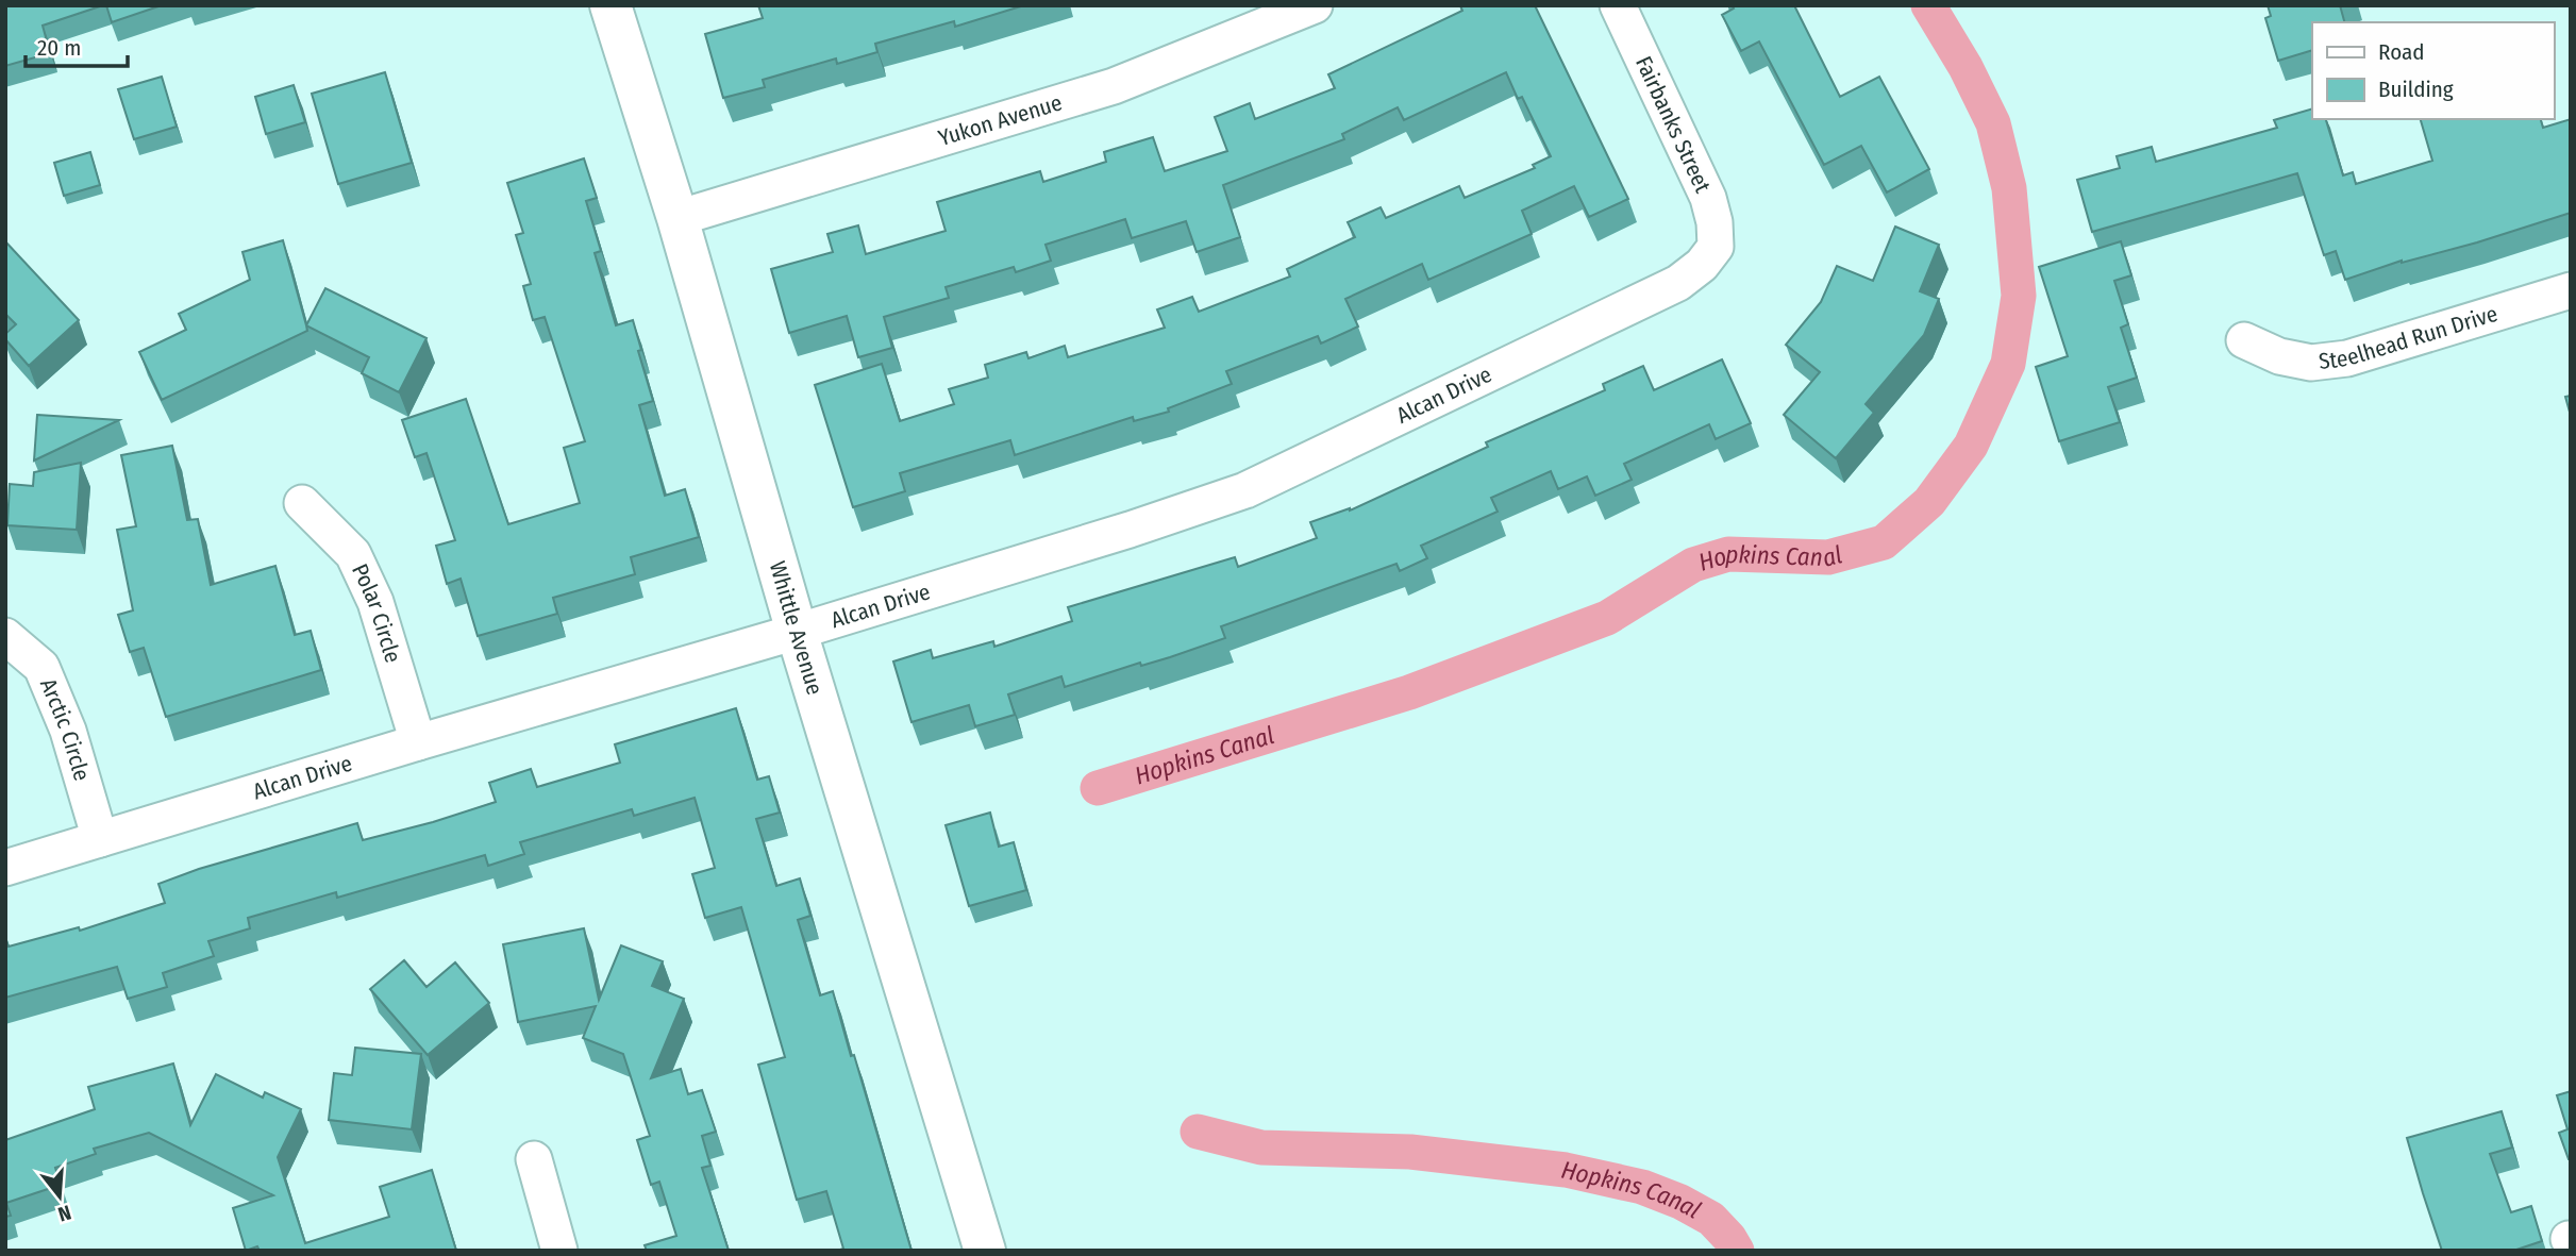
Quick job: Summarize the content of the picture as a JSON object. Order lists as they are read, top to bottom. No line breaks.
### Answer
{"streets":{"street":["Yukon Avenue","Fairbanks Street","Steelhead Run Drive","Alcan Drive","Polar Circle","Whittle Avenue","Arctic Circle"]},"crossings":[["Yukon Avenue","Whittle Avenue"],["Fairbanks Street","Alcan Drive"],["Alcan Drive","Polar Circle"],["Alcan Drive","Whittle Avenue"],["Alcan Drive","Arctic Circle"]],"water":["Hopkins Canal"],"legend":["Road","Building"],"scale_bar":"20 m","north":"bottom"}
